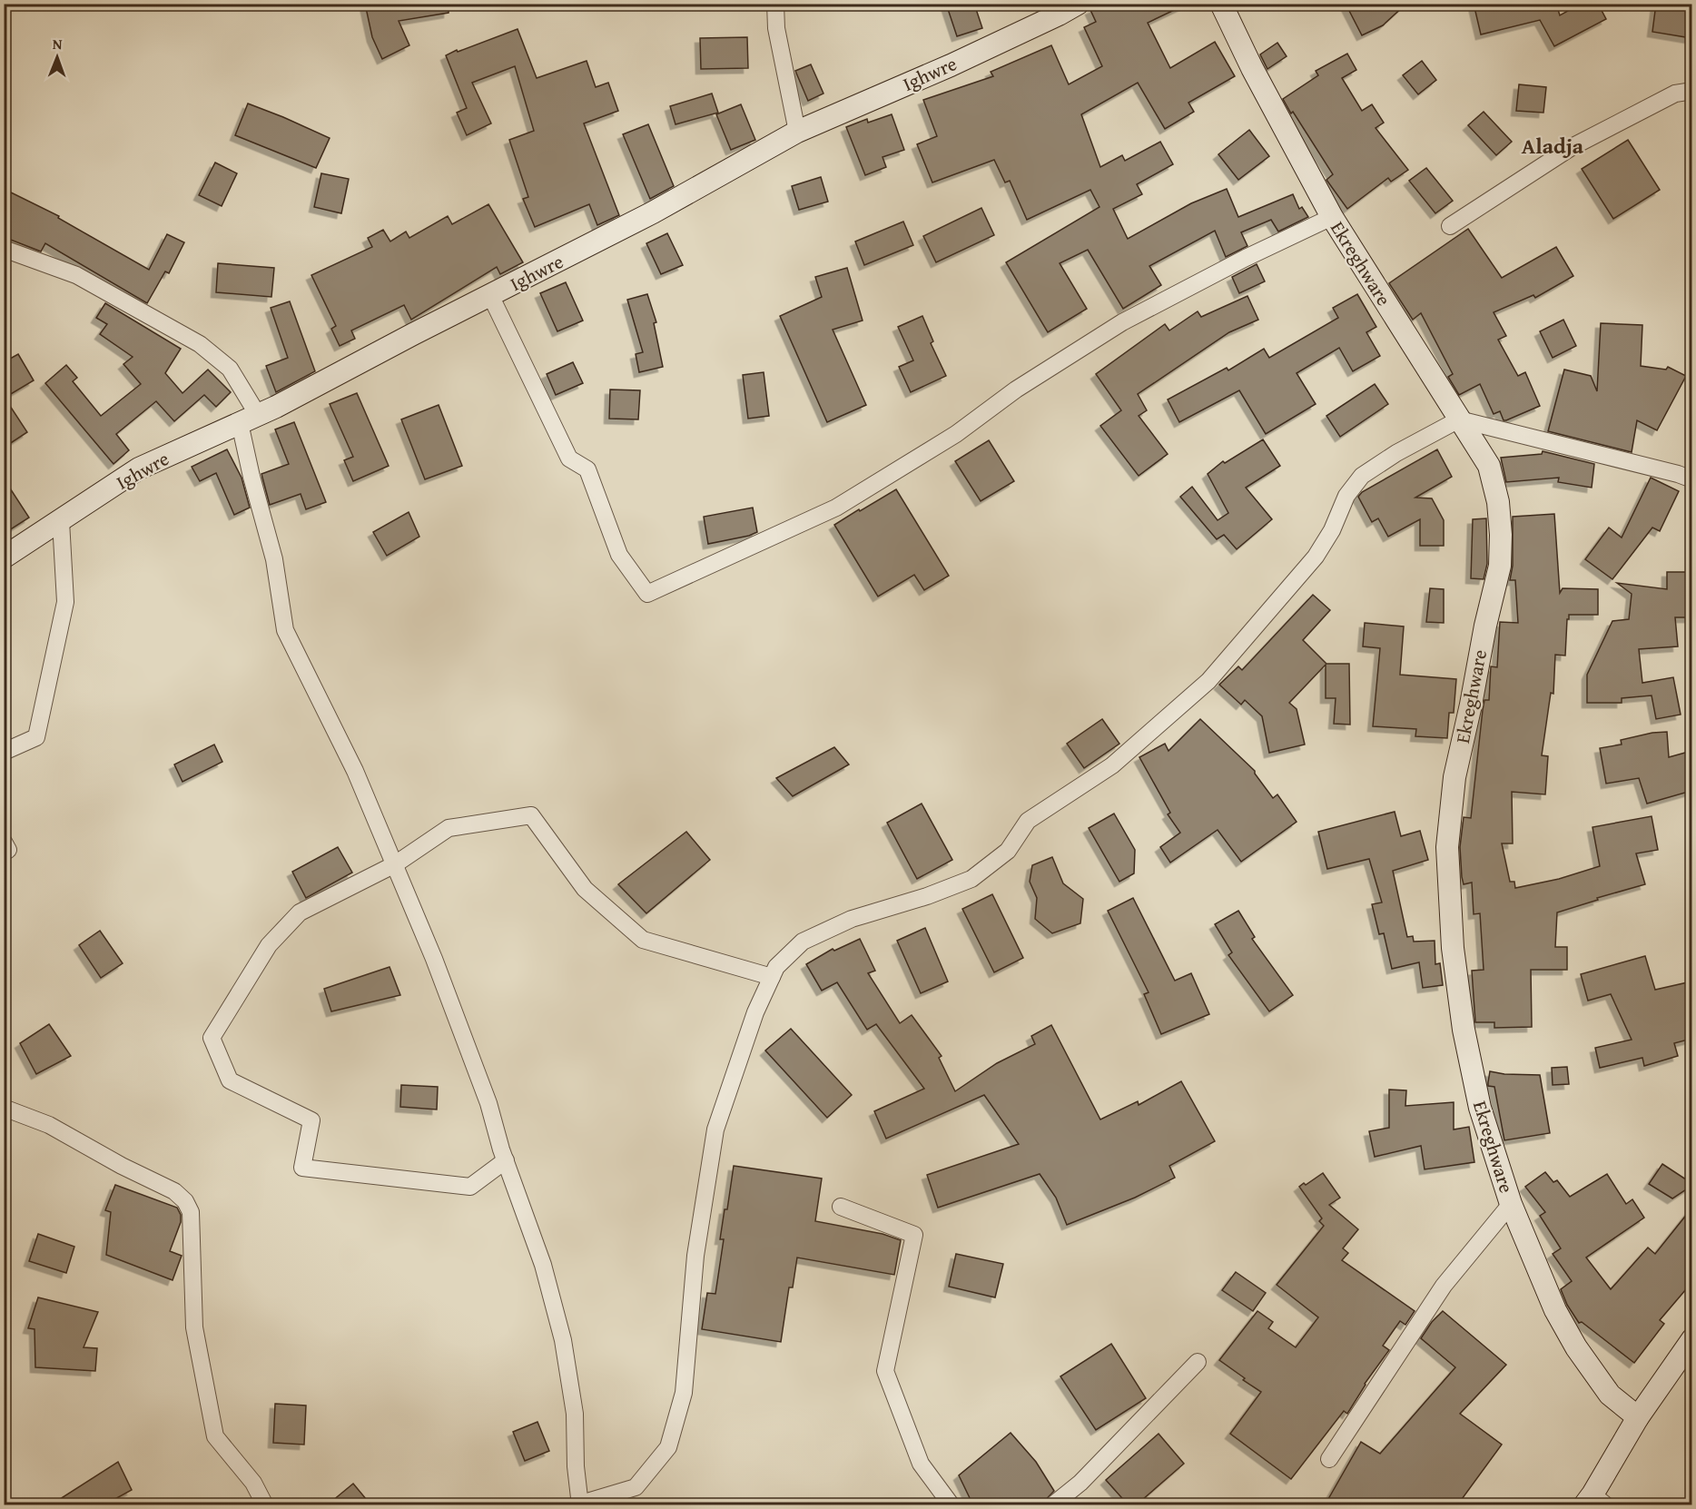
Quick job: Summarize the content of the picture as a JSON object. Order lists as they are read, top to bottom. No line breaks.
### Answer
{"streets":{"street":["Ighwre","Ekreghware"]},"districts":["Aladja"],"north":"top"}
